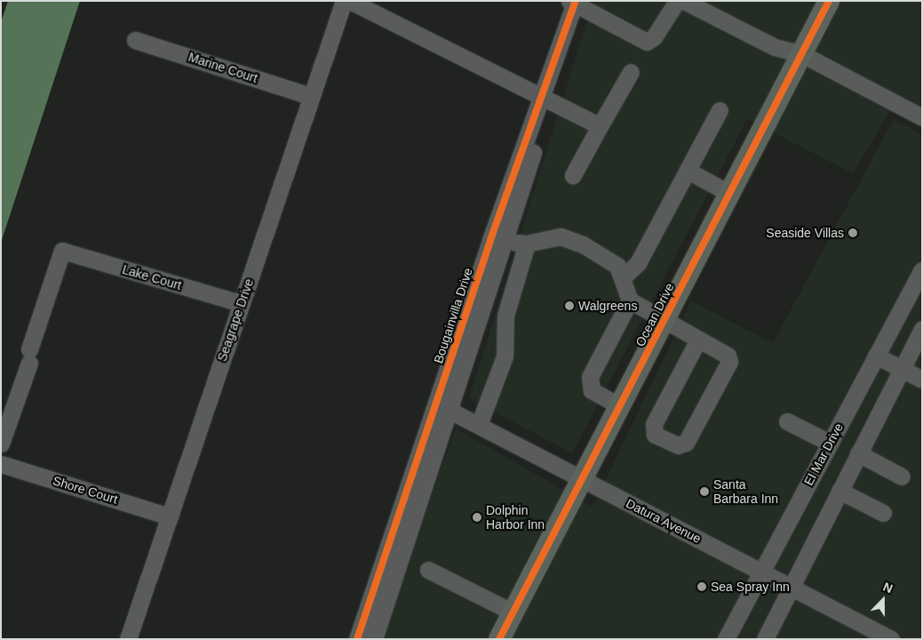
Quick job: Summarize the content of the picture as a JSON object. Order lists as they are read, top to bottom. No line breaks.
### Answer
{"streets":{"main road":["Ocean Drive"],"street":["Marine Court","Lake Court","Bougainvilla Drive","Seagrape Drive","El Mar Drive","Shore Court","Datura Avenue"]},"crossings":[["Marine Court","Seagrape Drive"],["Lake Court","Seagrape Drive"],["Ocean Drive","Datura Avenue"],["Bougainvilla Drive","Datura Avenue"],["Seagrape Drive","Shore Court"],["El Mar Drive","Datura Avenue"]],"places":["Seaside Villas","Walgreens","Santa Barbara Inn","Dolphin Harbor Inn","Sea Spray Inn"],"north":"top"}
